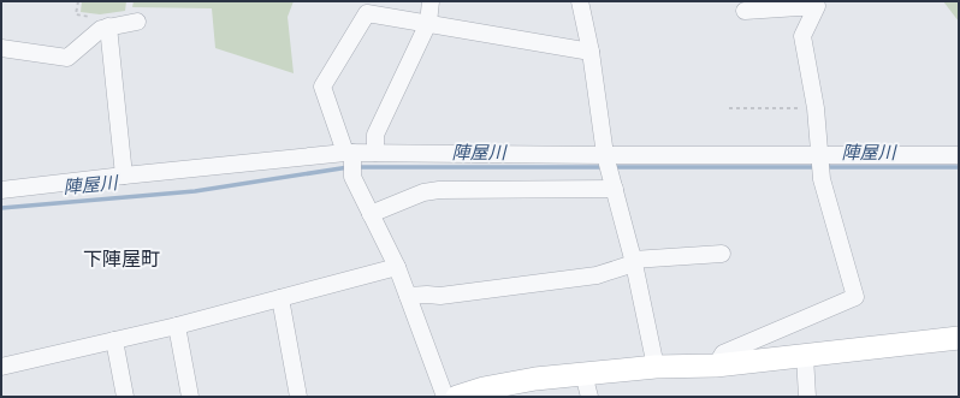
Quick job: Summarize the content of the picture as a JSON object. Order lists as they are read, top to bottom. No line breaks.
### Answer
{"districts":["下陣屋町"],"water":["陣屋川"]}
